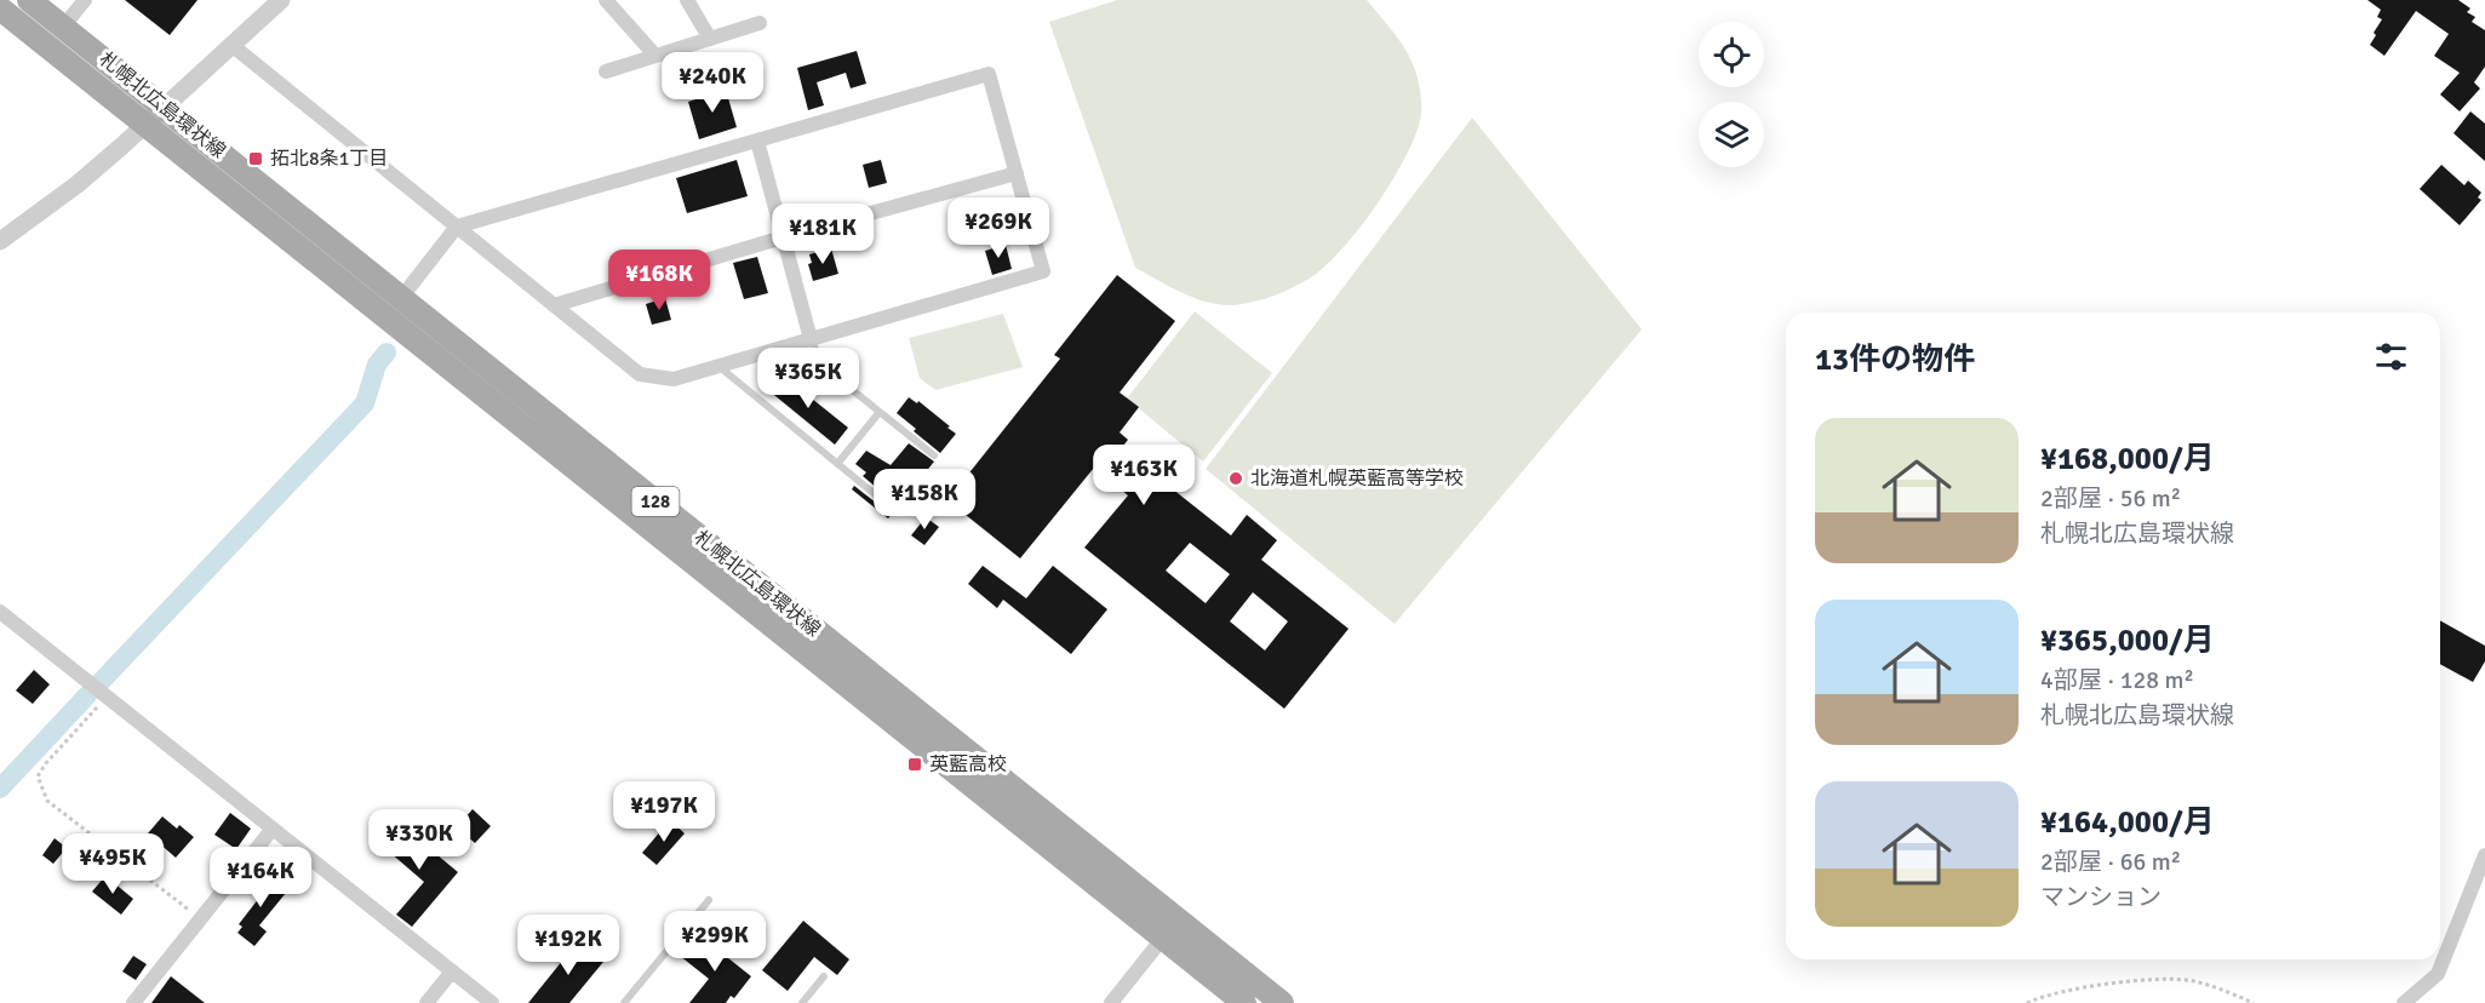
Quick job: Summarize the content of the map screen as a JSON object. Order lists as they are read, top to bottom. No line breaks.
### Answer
{"streets":{"main road":["札幌北広島環状線","128"]},"places":{"transit":["拓北8条1丁目","英藍高校"],"other":["北海道札幌英藍高等学校"]},"page":{"price":["¥240K","¥269K","¥181K","¥168K","¥365K","¥163K","¥158K","¥197K","¥330K","¥495K","¥164K","¥299K","¥192K"],"heading":"13件の物件","list":[{"name":"¥168,000/月","note":"2部屋 · 56 m² · 札幌北広島環状線"},{"name":"¥365,000/月","note":"4部屋 · 128 m² · 札幌北広島環状線"},{"name":"¥164,000/月","note":"2部屋 · 66 m² · マンション"}]}}
